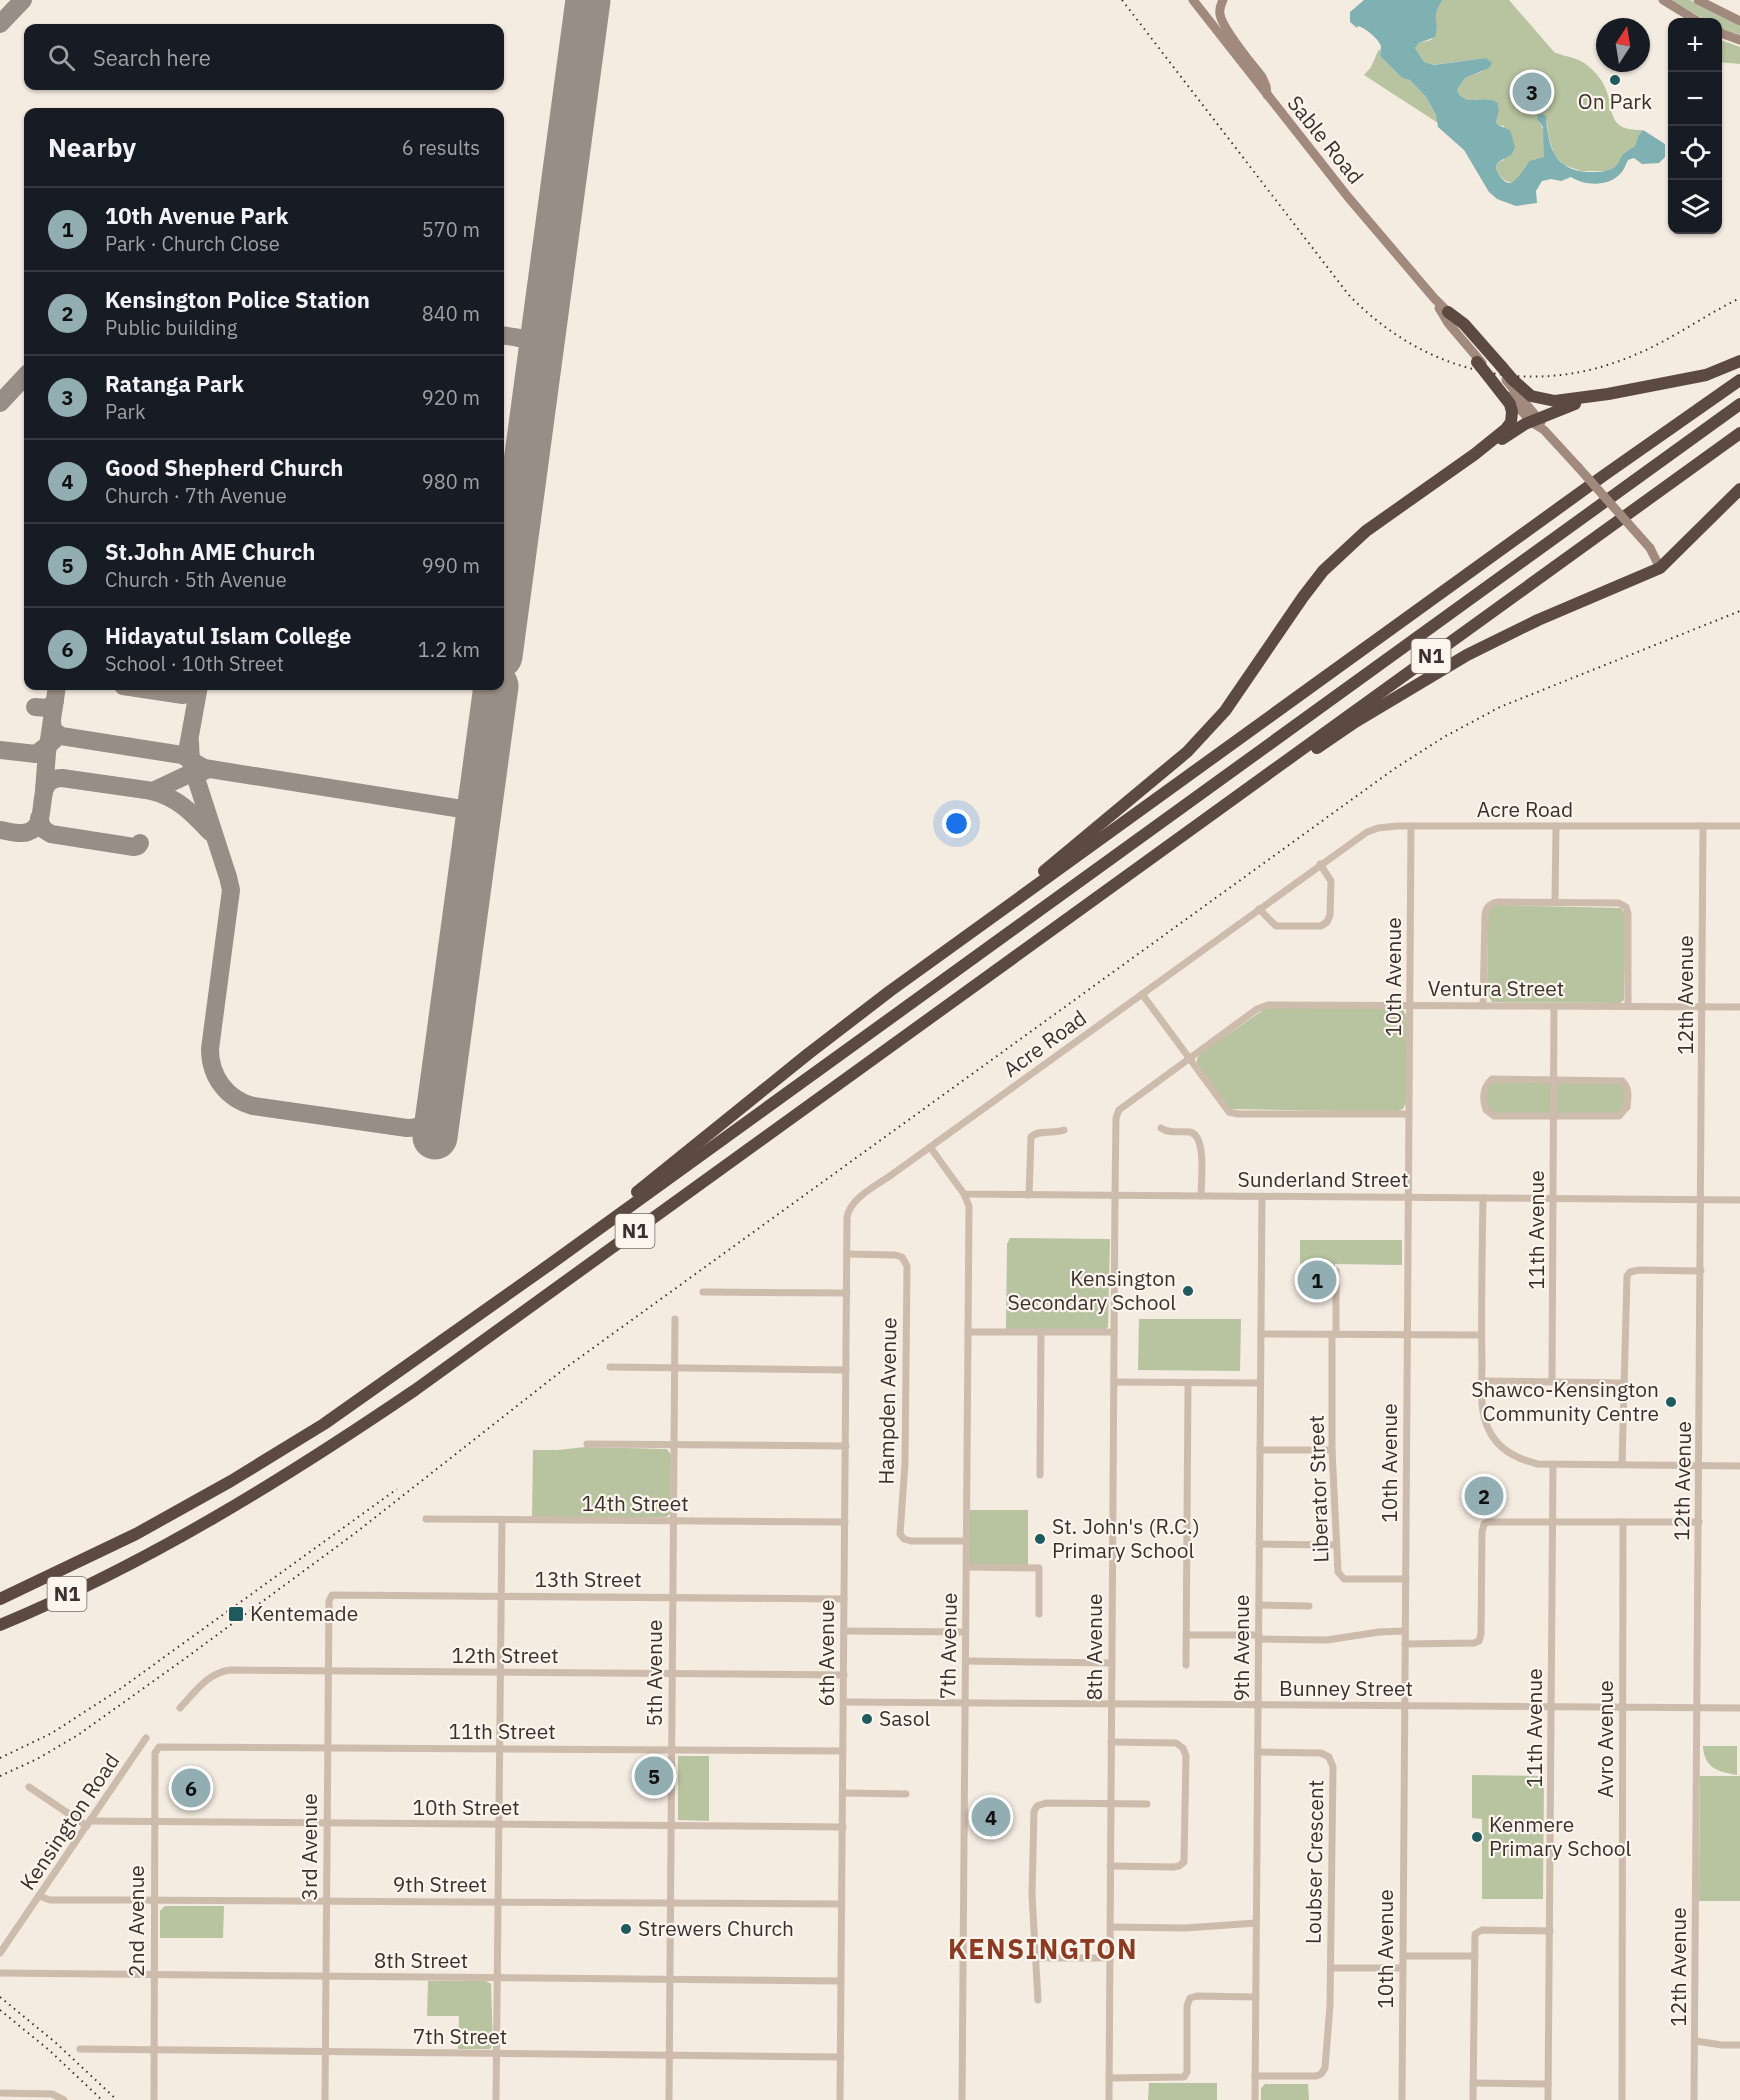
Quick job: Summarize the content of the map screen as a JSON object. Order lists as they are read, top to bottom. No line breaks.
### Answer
{"streets":{"highway":["N1"],"main road":["Sable Road"],"street":["Acre Road","10th Avenue","Ventura Street","12th Avenue","Sunderland Street","11th Avenue","Hampden Avenue","Liberator Street","14th Street","13th Street","7th Avenue","8th Avenue","9th Avenue","6th Avenue","12th Street","5th Avenue","Bunney Street","11th Street","Avro Avenue","10th Street","Kensington Road","3rd Avenue","Loubser Crescent","9th Street","2nd Avenue","8th Street","7th Street"]},"crossings":[["Acre Road","10th Avenue"],["Acre Road","12th Avenue"],["Acre Road","6th Avenue"],["10th Avenue","Ventura Street"],["10th Avenue","Sunderland Street"],["10th Avenue","Liberator Street"],["10th Avenue","Bunney Street"],["10th Avenue","Loubser Crescent"],["Ventura Street","12th Avenue"],["Ventura Street","Sunderland Street"],["Ventura Street","11th Avenue"],["Ventura Street","8th Avenue"],["12th Avenue","Sunderland Street"],["12th Avenue","Bunney Street"],["Sunderland Street","11th Avenue"],["Sunderland Street","7th Avenue"],["Sunderland Street","8th Avenue"],["Sunderland Street","9th Avenue"],["11th Avenue","Bunney Street"],["Hampden Avenue","7th Avenue"],["Hampden Avenue","6th Avenue"],["14th Street","6th Avenue"],["14th Street","5th Avenue"],["13th Street","6th Avenue"],["13th Street","5th Avenue"],["13th Street","3rd Avenue"],["7th Avenue","Bunney Street"],["8th Avenue","Bunney Street"],["9th Avenue","Bunney Street"],["9th Avenue","Loubser Crescent"],["6th Avenue","12th Street"],["6th Avenue","Bunney Street"],["6th Avenue","11th Street"],["6th Avenue","10th Street"],["6th Avenue","9th Street"],["6th Avenue","8th Street"],["6th Avenue","7th Street"],["12th Street","5th Avenue"],["12th Street","3rd Avenue"],["5th Avenue","11th Street"],["5th Avenue","10th Street"],["5th Avenue","9th Street"],["5th Avenue","8th Street"],["5th Avenue","7th Street"],["Bunney Street","Avro Avenue"],["11th Street","3rd Avenue"],["11th Street","2nd Avenue"],["10th Street","Kensington Road"],["10th Street","3rd Avenue"],["10th Street","2nd Avenue"],["Kensington Road","9th Street"],["3rd Avenue","9th Street"],["3rd Avenue","8th Street"],["3rd Avenue","7th Street"],["9th Street","2nd Avenue"],["2nd Avenue","8th Street"],["2nd Avenue","7th Street"]],"districts":["KENSINGTON"],"places":{"other":["On Park","Kensington Secondary School","Shawco-Kensington Community Centre","St. John's (R.C.) Primary School","Sasol","Kenmere Primary School","Strewers Church"],"transit":["Kentemade"]},"north":"top","page":{"map_buttons":["+","−"],"search":"Search here","pins":["3","1","2","5","6","4"],"heading":["Nearby","6 results"],"list":[{"mark":"1","name":"10th Avenue Park","note":"Park · Church Close","value":"570 m"},{"mark":"2","name":"Kensington Police Station","note":"Public building","value":"840 m"},{"mark":"3","name":"Ratanga Park","note":"Park","value":"920 m"},{"mark":"4","name":"Good Shepherd Church","note":"Church · 7th Avenue","value":"980 m"},{"mark":"5","name":"St.John AME Church","note":"Church · 5th Avenue","value":"990 m"},{"mark":"6","name":"Hidayatul Islam College","note":"School · 10th Street","value":"1.2 km"}]}}
